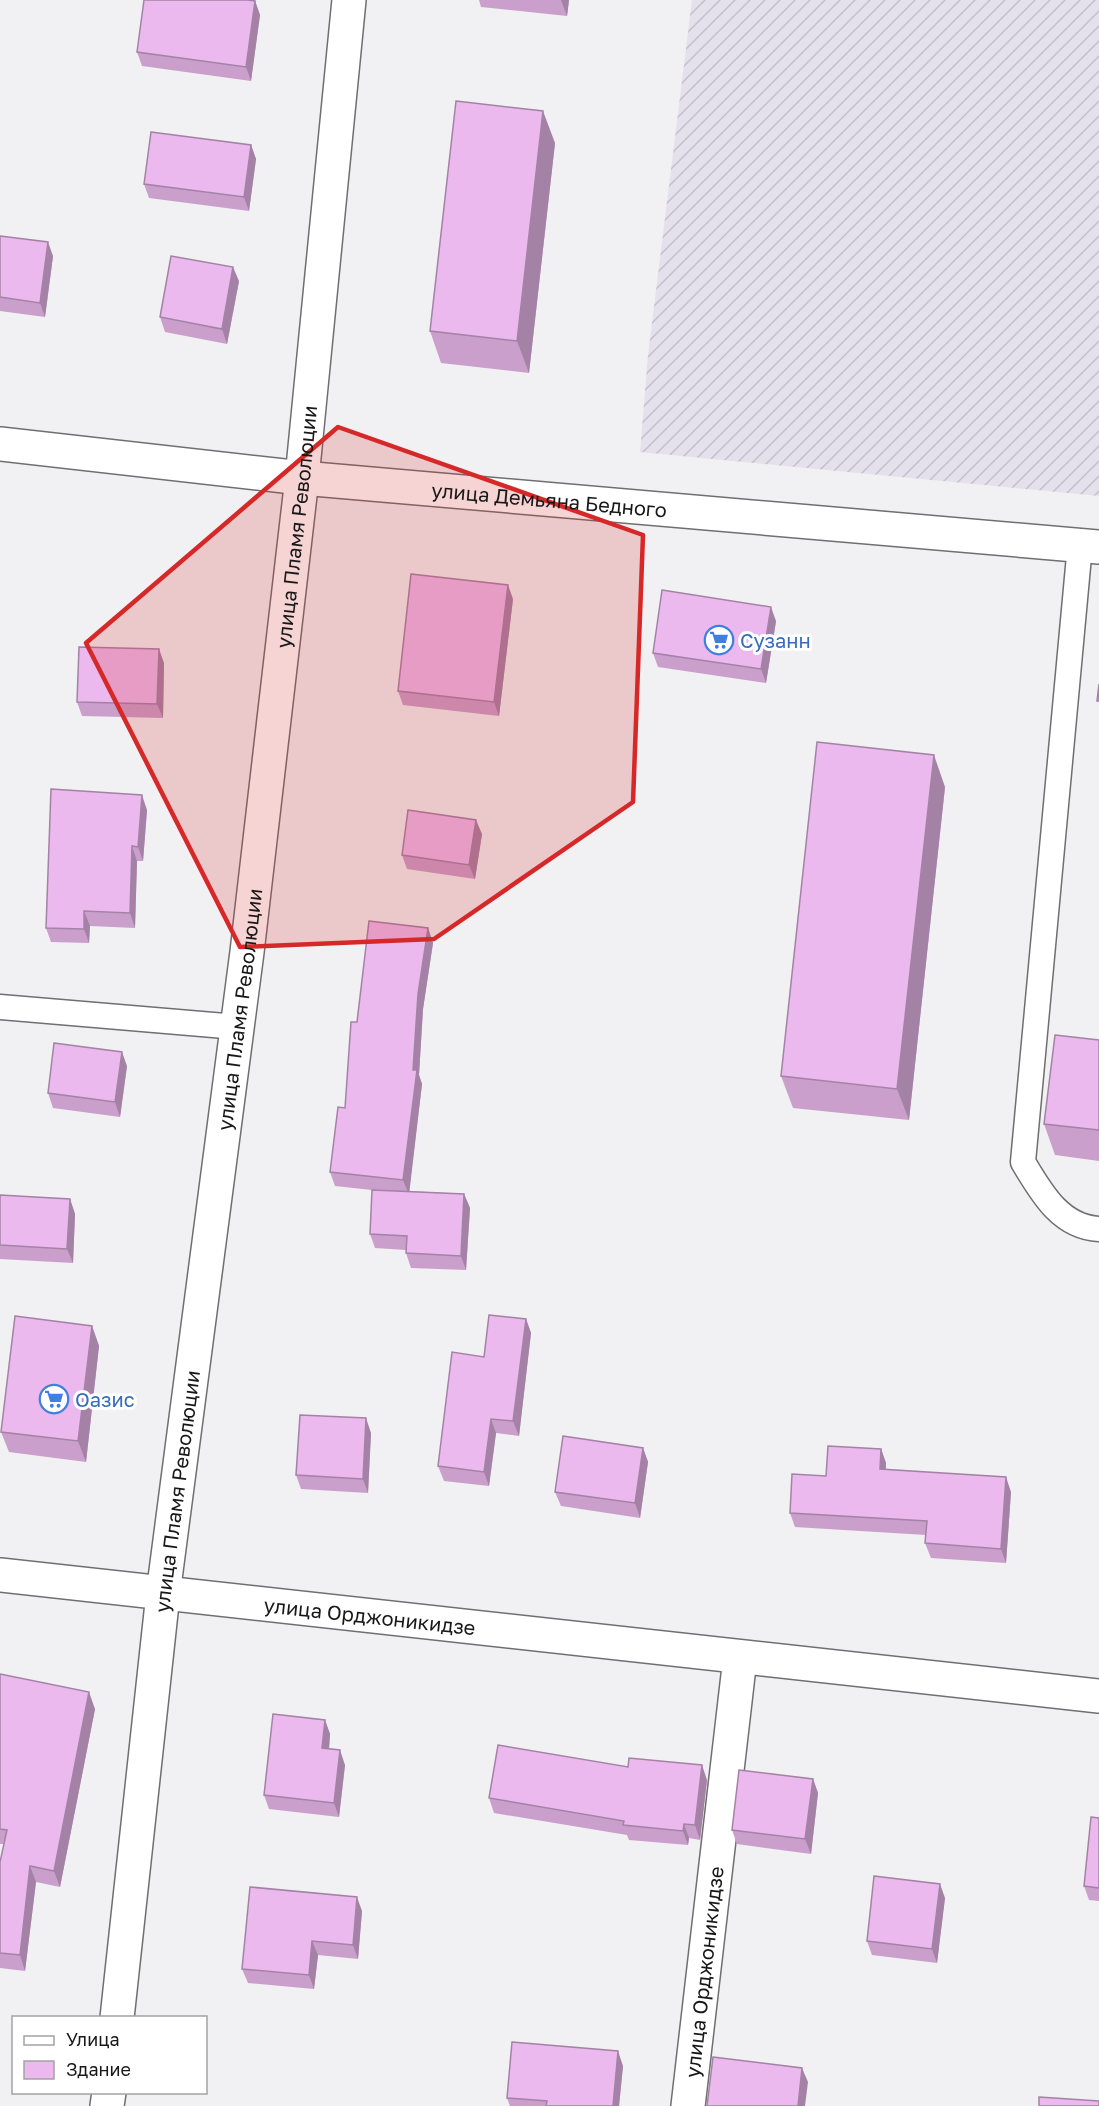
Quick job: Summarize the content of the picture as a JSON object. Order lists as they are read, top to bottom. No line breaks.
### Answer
{"streets":{"street":["улица Демьяна Бедного","улица Пламя Революции","улица Орджоникидзе"]},"crossings":[["улица Демьяна Бедного","улица Пламя Революции"],["улица Пламя Революции","улица Орджоникидзе"]],"places":{"supermarket":["Сузанн","Оазис"]},"legend":["Улица","Здание"]}
